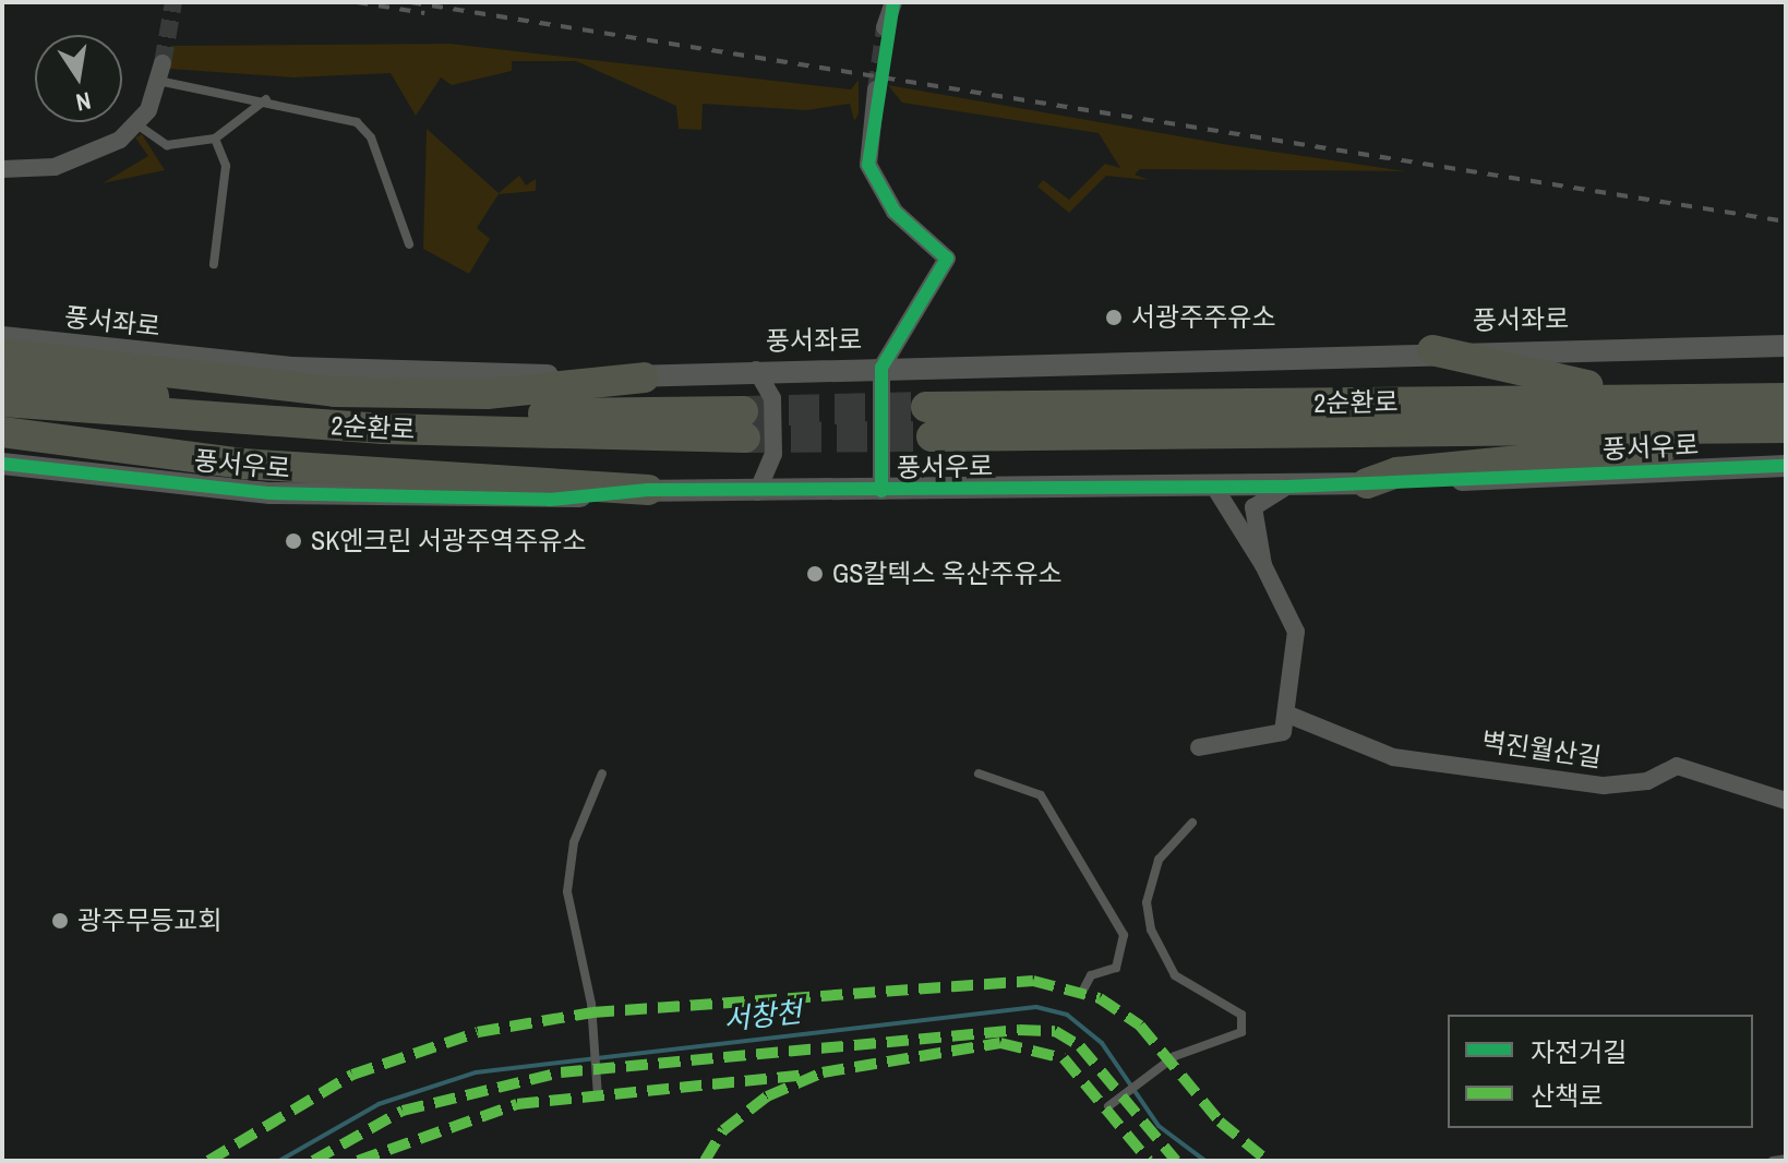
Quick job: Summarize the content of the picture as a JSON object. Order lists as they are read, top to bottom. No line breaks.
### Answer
{"streets":{"highway":["2순환로"],"street":["풍서좌로","풍서우로","벽진월산길"]},"water":["서창천"],"places":["서광주주유소","SK엔크린 서광주역주유소","GS칼텍스 옥산주유소","광주무등교회"],"legend":["자전거길","산책로"],"north":"bottom"}
